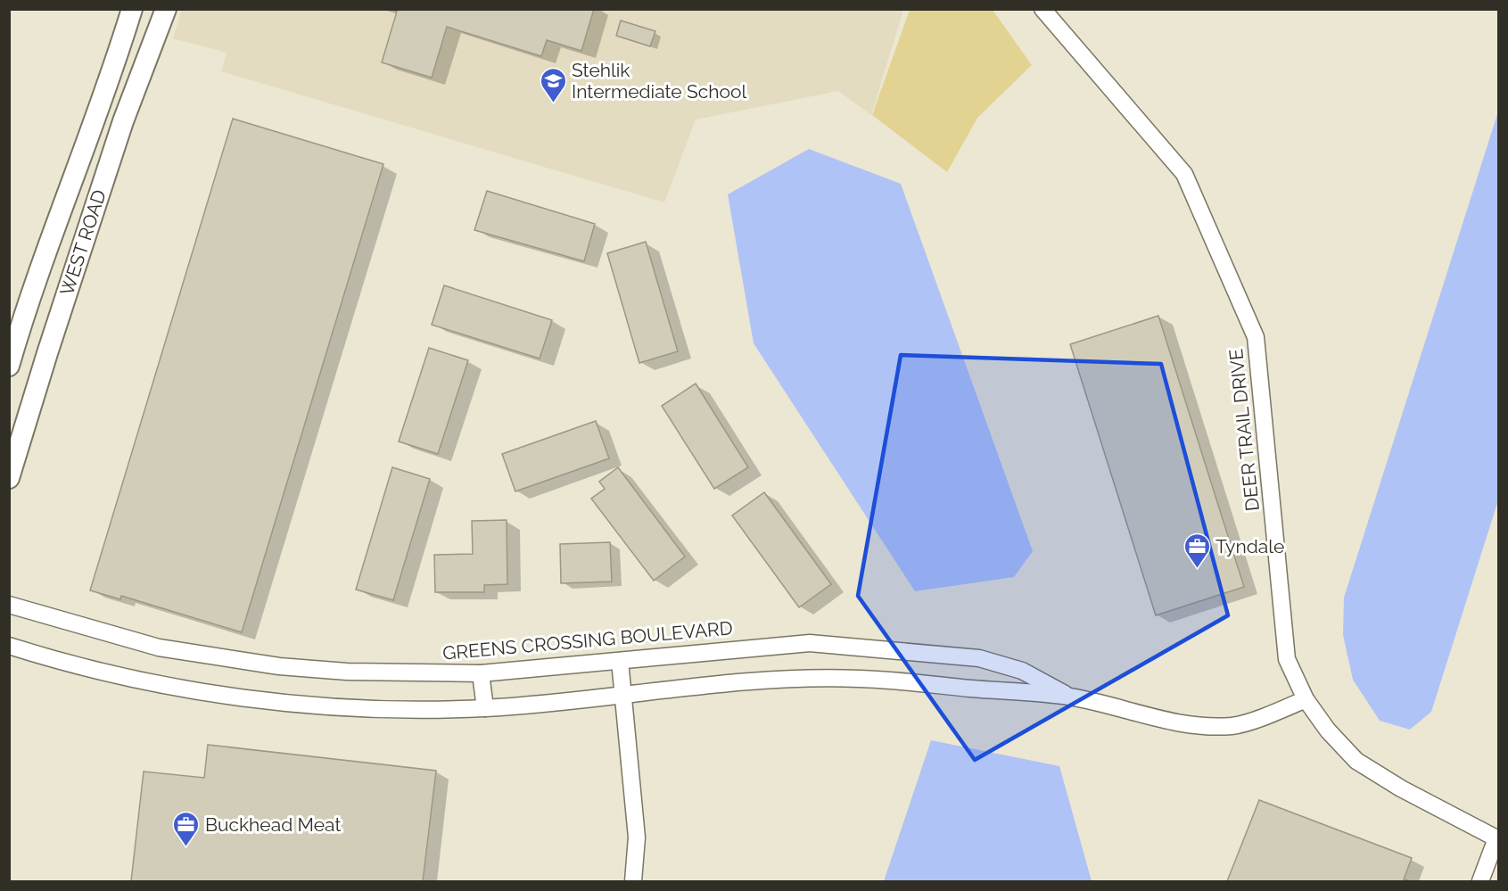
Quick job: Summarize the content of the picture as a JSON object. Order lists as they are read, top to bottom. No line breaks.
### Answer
{"streets":{"main road":["WEST ROAD"],"street":["DEER TRAIL DRIVE","GREENS CROSSING BOULEVARD"]},"crossings":[["DEER TRAIL DRIVE","GREENS CROSSING BOULEVARD"]],"places":{"school or university":["Stehlik Intermediate School"],"office":["Tyndale","Buckhead Meat"]}}
